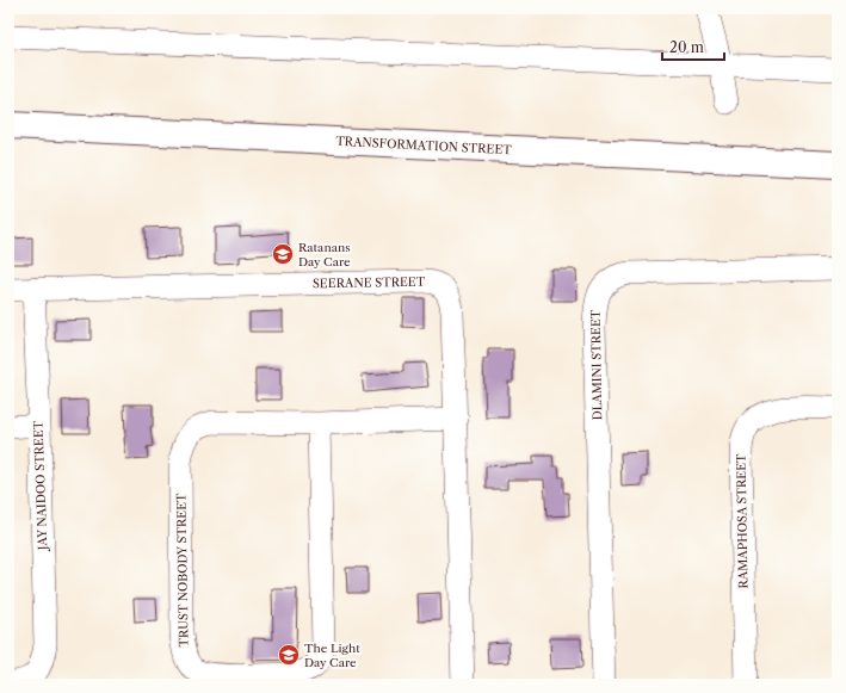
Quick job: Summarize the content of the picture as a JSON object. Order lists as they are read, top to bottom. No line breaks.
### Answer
{"streets":{"street":["TRANSFORMATION STREET","SEERANE STREET","DLAMINI STREET","JAY NAIDOO STREET","RAMAPHOSA STREET","TRUST NOBODY STREET"]},"crossings":[["SEERANE STREET","JAY NAIDOO STREET"],["SEERANE STREET","TRUST NOBODY STREET"]],"places":{"school or university":["Ratanans Day Care","The Light Day Care"]},"scale_bar":"20 m"}
